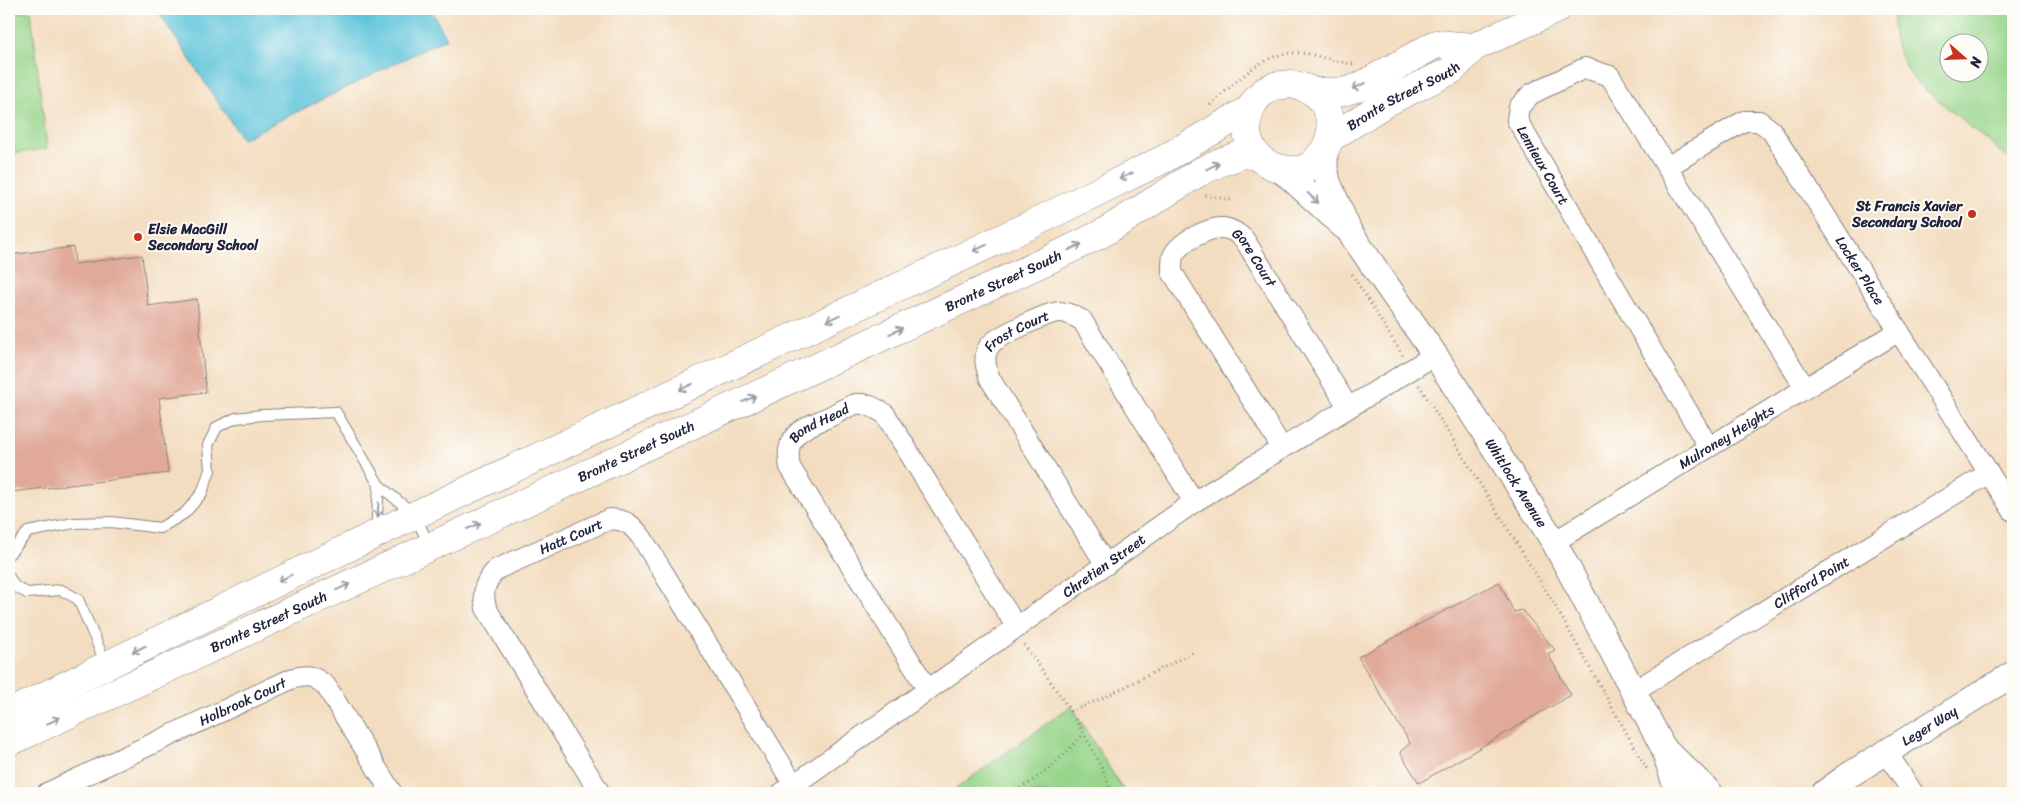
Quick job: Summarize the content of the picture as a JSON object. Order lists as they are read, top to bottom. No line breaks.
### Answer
{"streets":{"main road":["Bronte Street South"],"street":["Lemieux Court","Gore Court","Locker Place","Frost Court","Bond Head","Mulroney Heights","Whitlock Avenue","Hatt Court","Chretien Street","Clifford Point","Holbrook Court","Leger Way"]},"crossings":[["Bronte Street South","Whitlock Avenue"],["Lemieux Court","Locker Place"],["Lemieux Court","Mulroney Heights"],["Gore Court","Chretien Street"],["Locker Place","Mulroney Heights"],["Locker Place","Clifford Point"],["Frost Court","Chretien Street"],["Bond Head","Chretien Street"],["Mulroney Heights","Whitlock Avenue"],["Whitlock Avenue","Chretien Street"],["Whitlock Avenue","Clifford Point"],["Hatt Court","Chretien Street"]],"places":["St Francis Xavier Secondary School","Elsie MacGill Secondary School"],"north":"right"}
